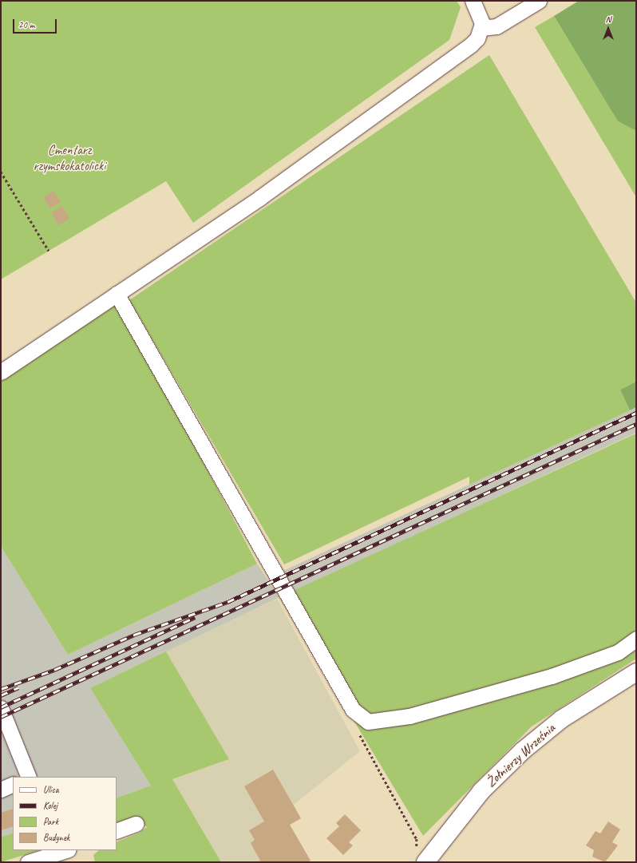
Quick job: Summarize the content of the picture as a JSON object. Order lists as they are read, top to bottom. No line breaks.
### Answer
{"streets":{"main road":["Żołnierzy Września"]},"parks":["Cmentarz rzymskokatolicki"],"legend":["Ulica","Kolej","Park","Budynek"],"scale_bar":"20 m","north":"top"}
